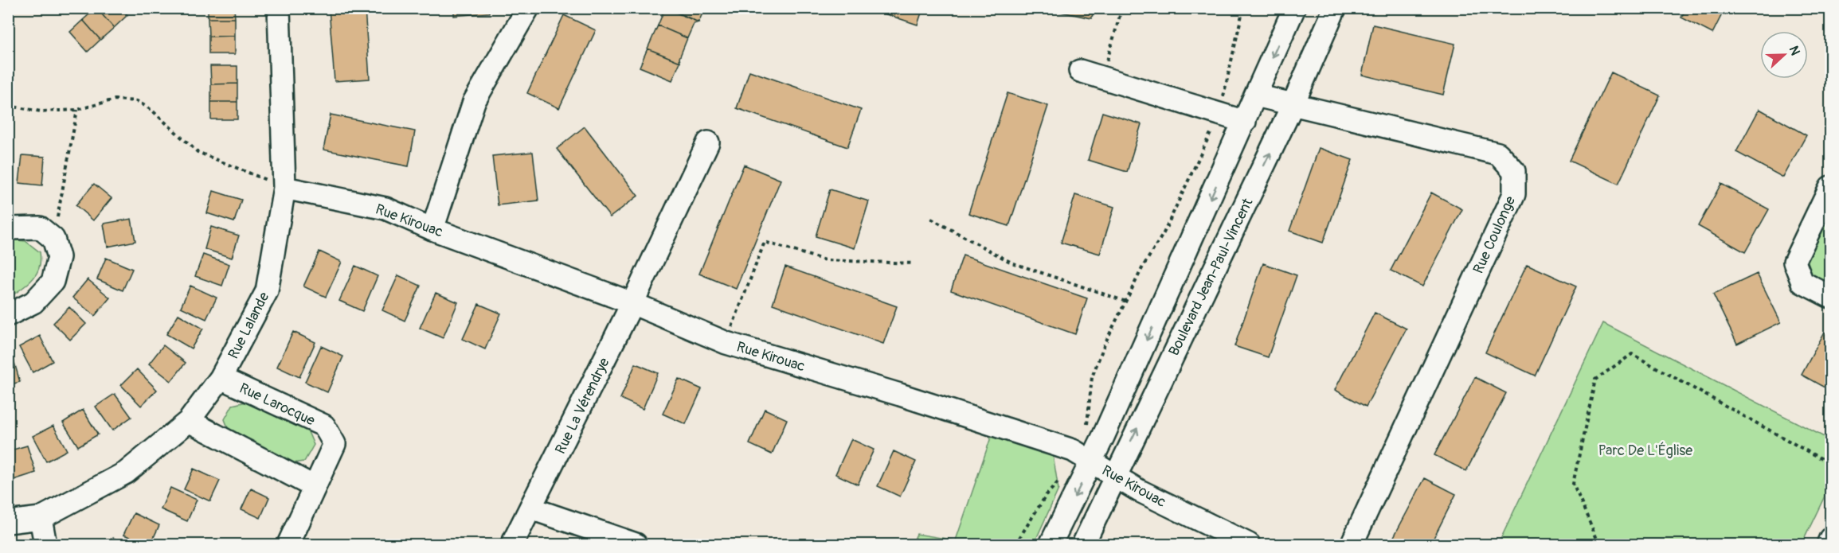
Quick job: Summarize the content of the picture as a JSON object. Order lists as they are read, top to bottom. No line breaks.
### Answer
{"streets":{"street":["Rue Kirouac","Rue Coulonge","Boulevard Jean-Paul-Vincent","Rue Lalande","Rue Larocque","Rue La Vérendrye"]},"crossings":[["Rue Kirouac","Boulevard Jean-Paul-Vincent"],["Rue Kirouac","Rue Lalande"],["Rue Kirouac","Rue La Vérendrye"],["Rue Coulonge","Boulevard Jean-Paul-Vincent"],["Rue Lalande","Rue Larocque"]],"parks":["Parc De L'Église"],"north":"right"}
